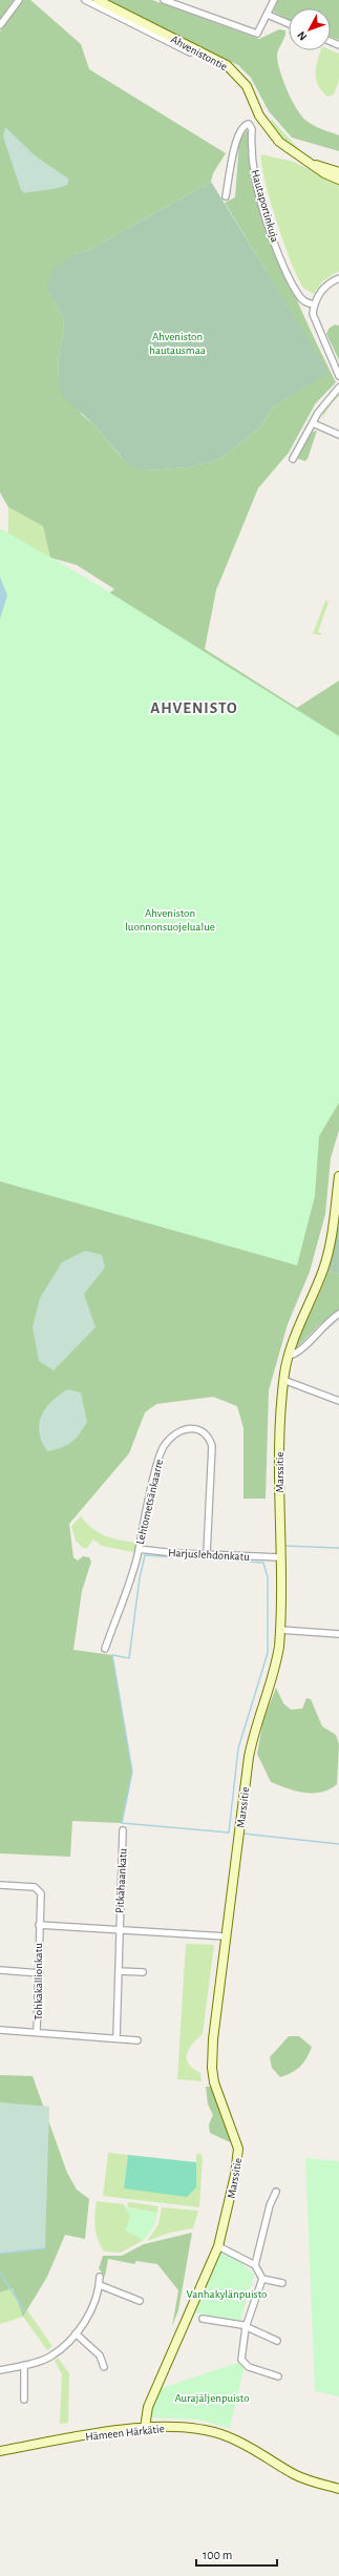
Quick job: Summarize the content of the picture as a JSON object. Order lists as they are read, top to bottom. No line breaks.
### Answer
{"streets":{"main road":["Ahvenistontie","Marssitie","Hämeen Härkätie"],"street":["Hautaportinkuja","Lehtometsänkaarre","Harjuslehdonkatu","Pitkähaankatu","Tohkakallionkatu"]},"crossings":[["Marssitie","Harjuslehdonkatu"],["Marssitie","Tohkakallionkatu"],["Marssitie","Hämeen Härkätie"],["Lehtometsänkaarre","Harjuslehdonkatu"],["Pitkähaankatu","Tohkakallionkatu"]],"districts":["AHVENISTO"],"parks":["Ahveniston hautausmaa","Ahveniston luonnonsuojelualue","Vanhakylänpuisto","Aurajäljenpuisto"],"scale_bar":"100 m","north":"bottom left"}
